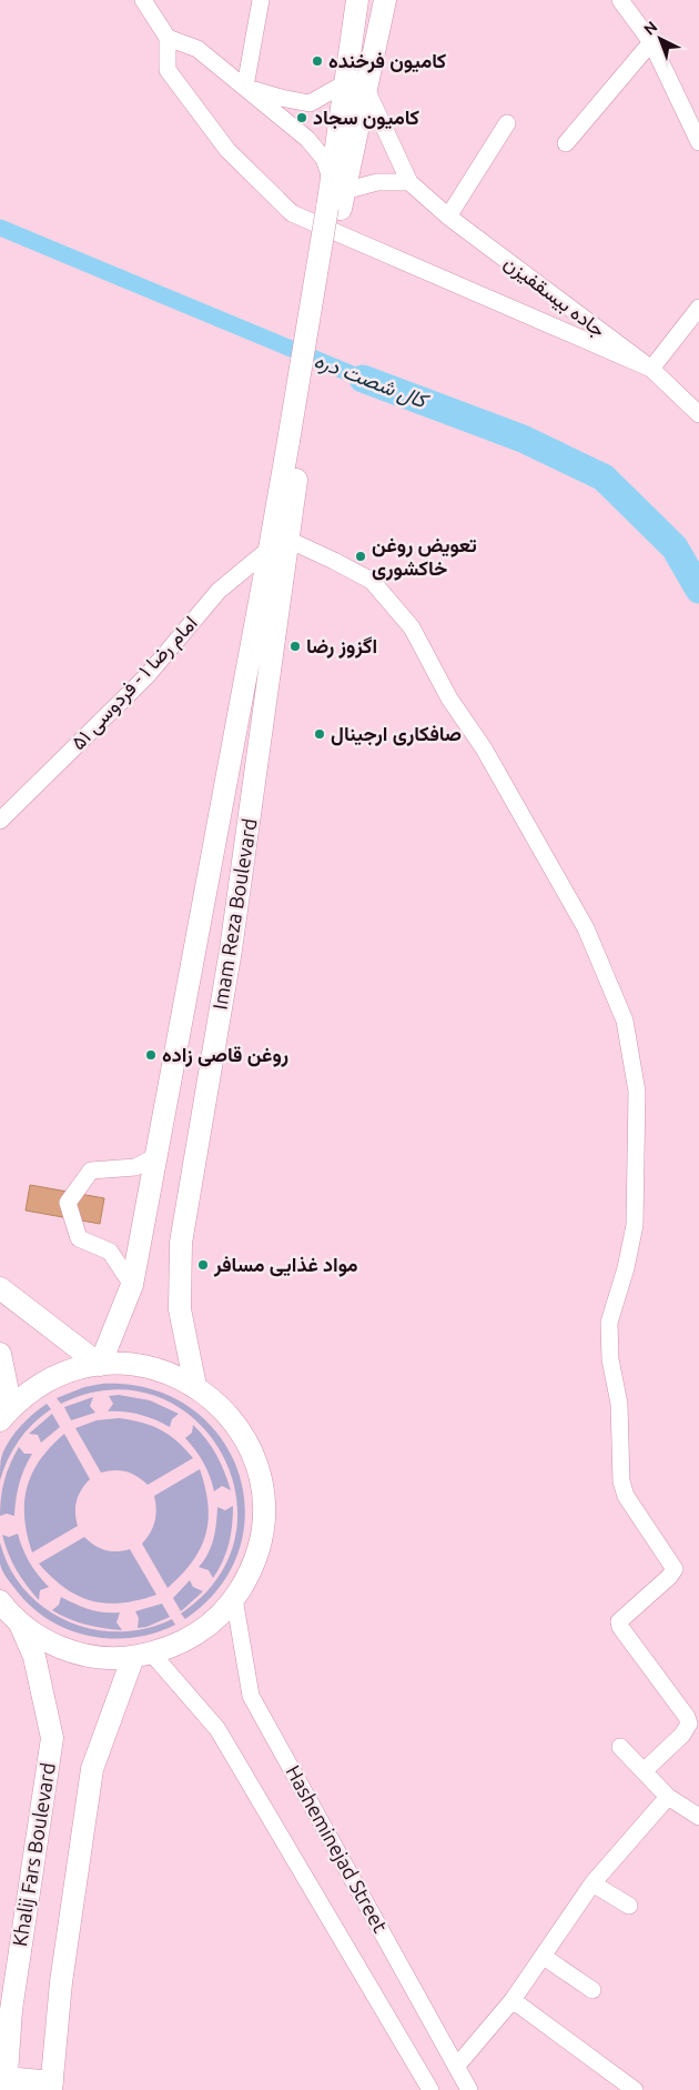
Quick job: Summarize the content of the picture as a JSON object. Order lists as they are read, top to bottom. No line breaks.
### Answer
{"streets":{"main road":["Imam Reza Boulevard","Khalij Fars Boulevard"],"street":["جاده بیسقفیزن","امام رضا ۱ - فردوسی ۵۱","Hasheminejad Street"]},"crossings":[["امام رضا ۱ - فردوسی ۵۱","Imam Reza Boulevard"]],"water":["کال شصت دره"],"places":["کامیون فرخنده","کامیون سجاد","تعویض روغن خاکشوری","اگزوز رضا","صافکاری ارجینال","روغن قاصی زاده","مواد غذایی مسافر"],"north":"top left"}
